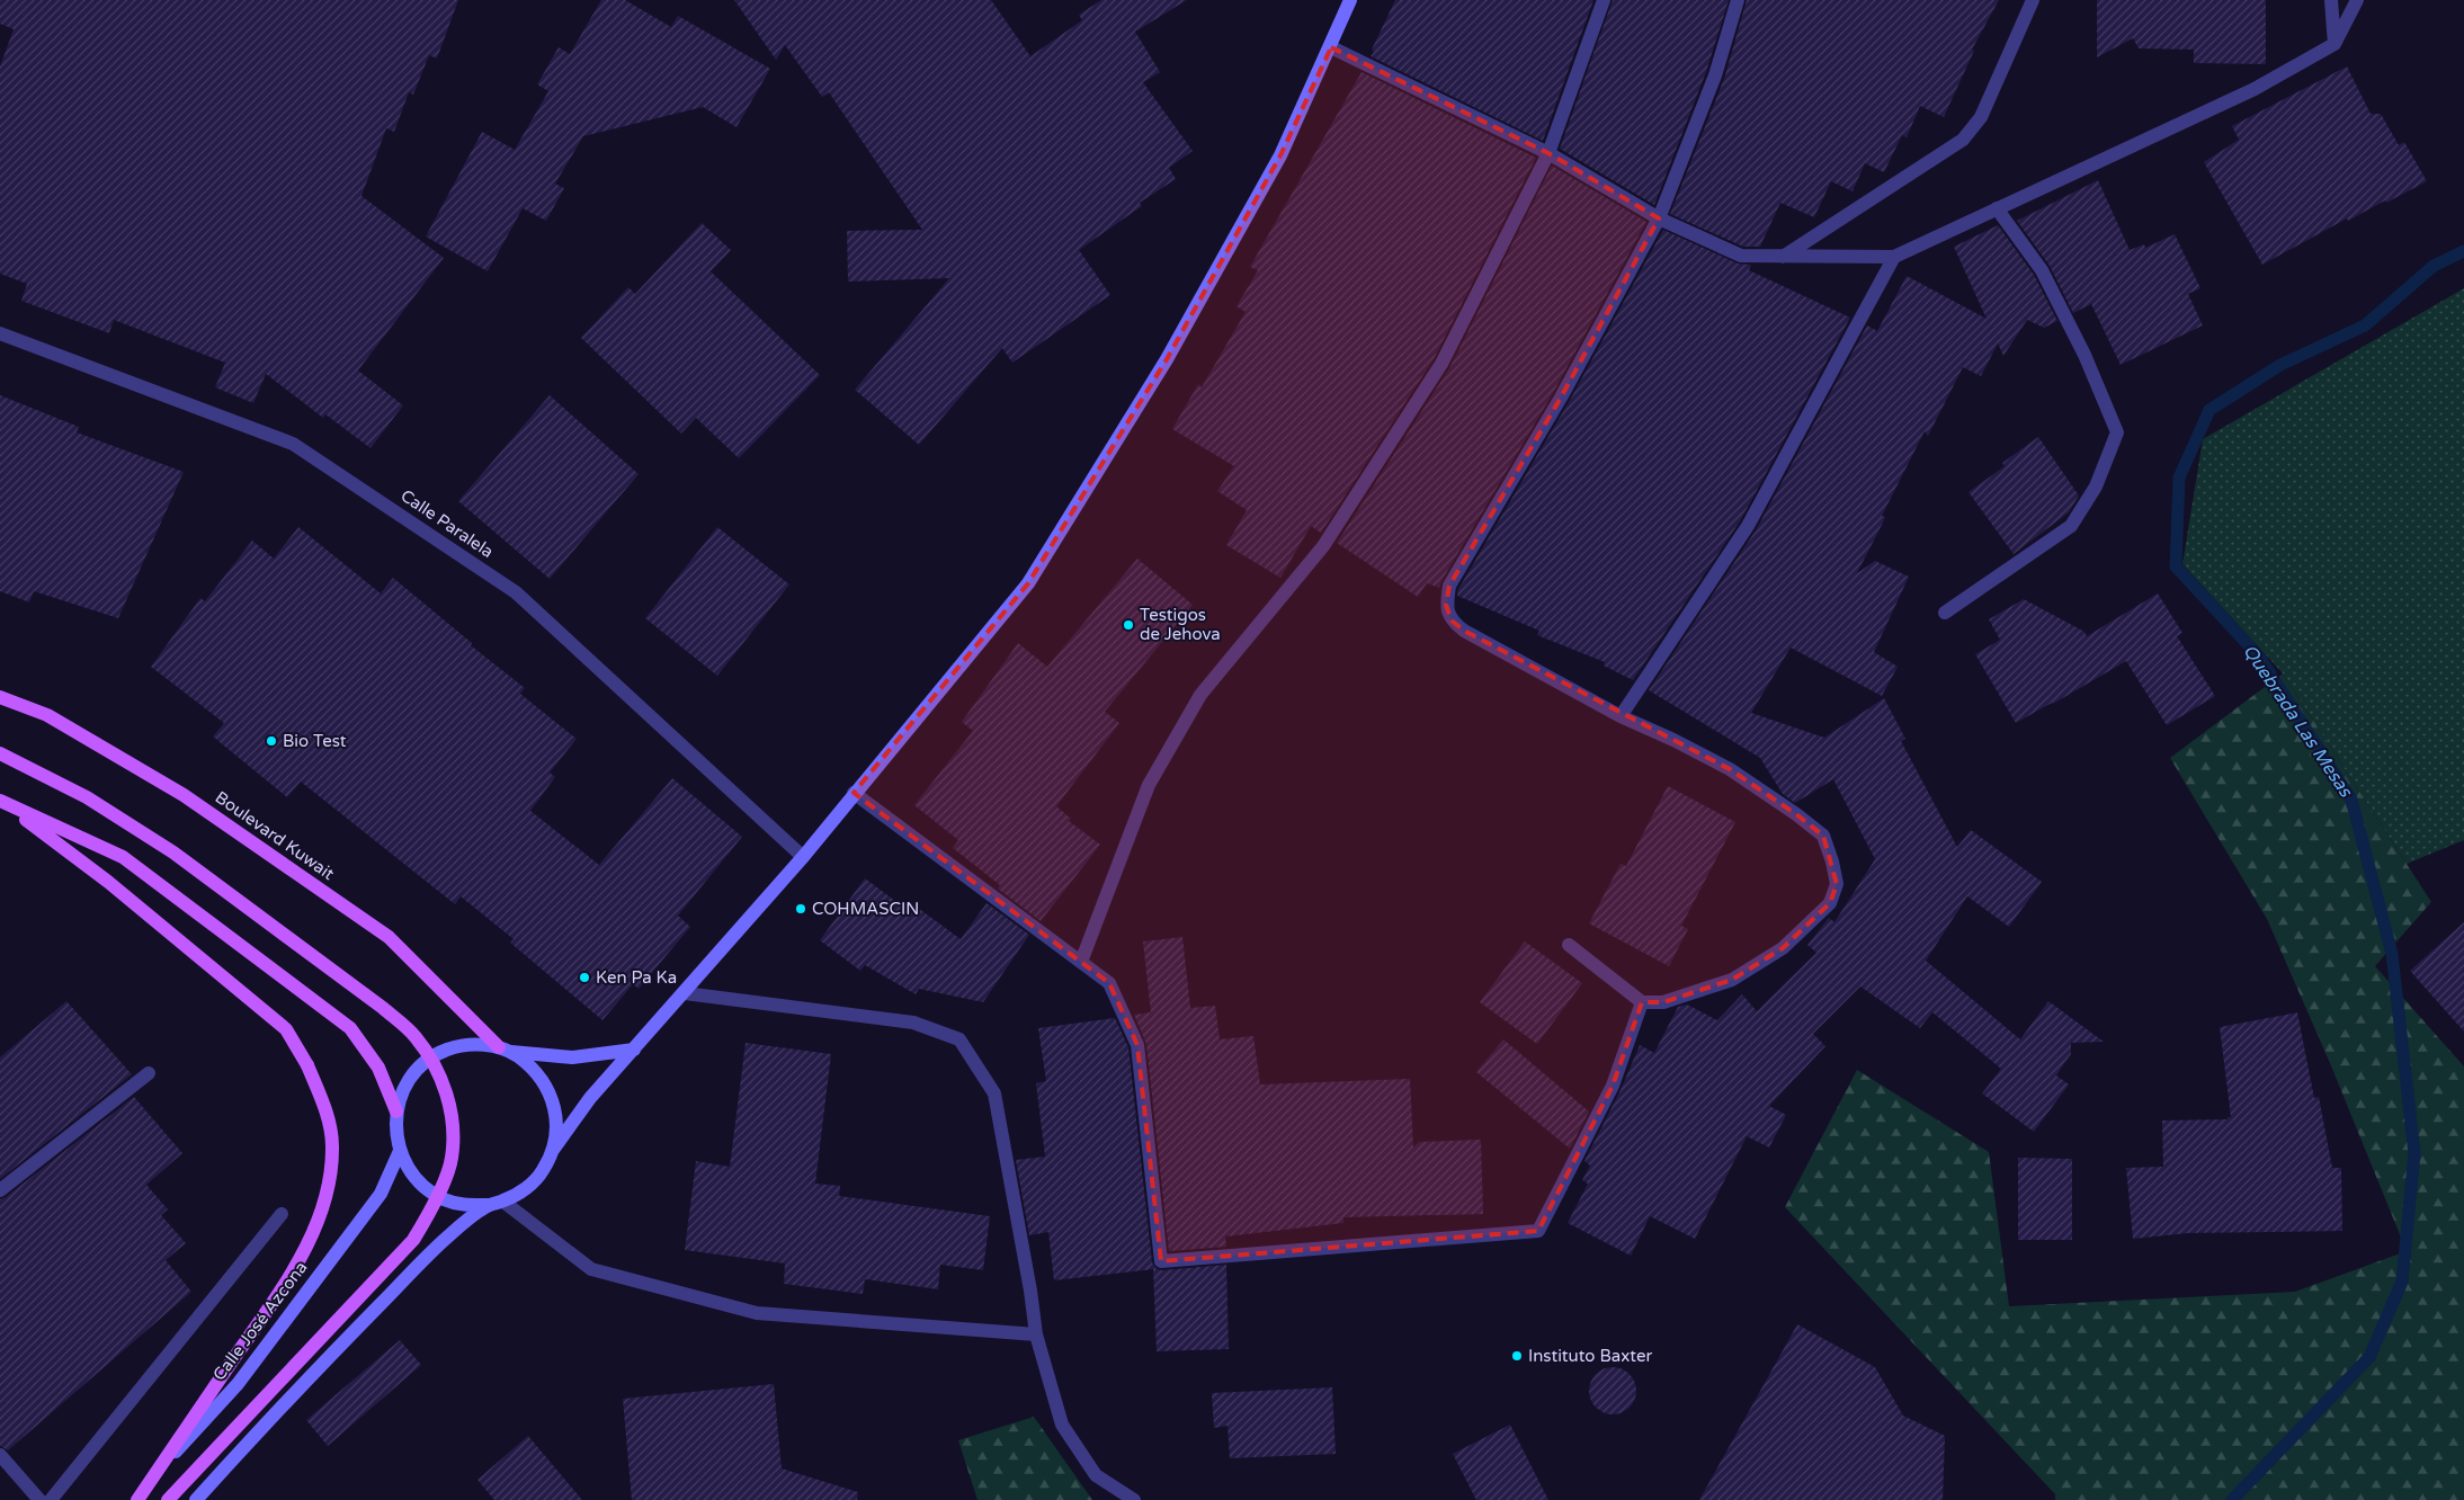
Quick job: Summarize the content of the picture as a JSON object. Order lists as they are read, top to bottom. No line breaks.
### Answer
{"streets":{"main road":["Boulevard Kuwait","Calle José Azcona"],"street":["Calle Paralela"]},"crossings":[["Boulevard Kuwait","Calle José Azcona"]],"water":["Quebrada Las Mesas"],"places":["Testigos de Jehova","Bio Test","COHMASCIN","Ken Pa Ka","Instituto Baxter"]}
